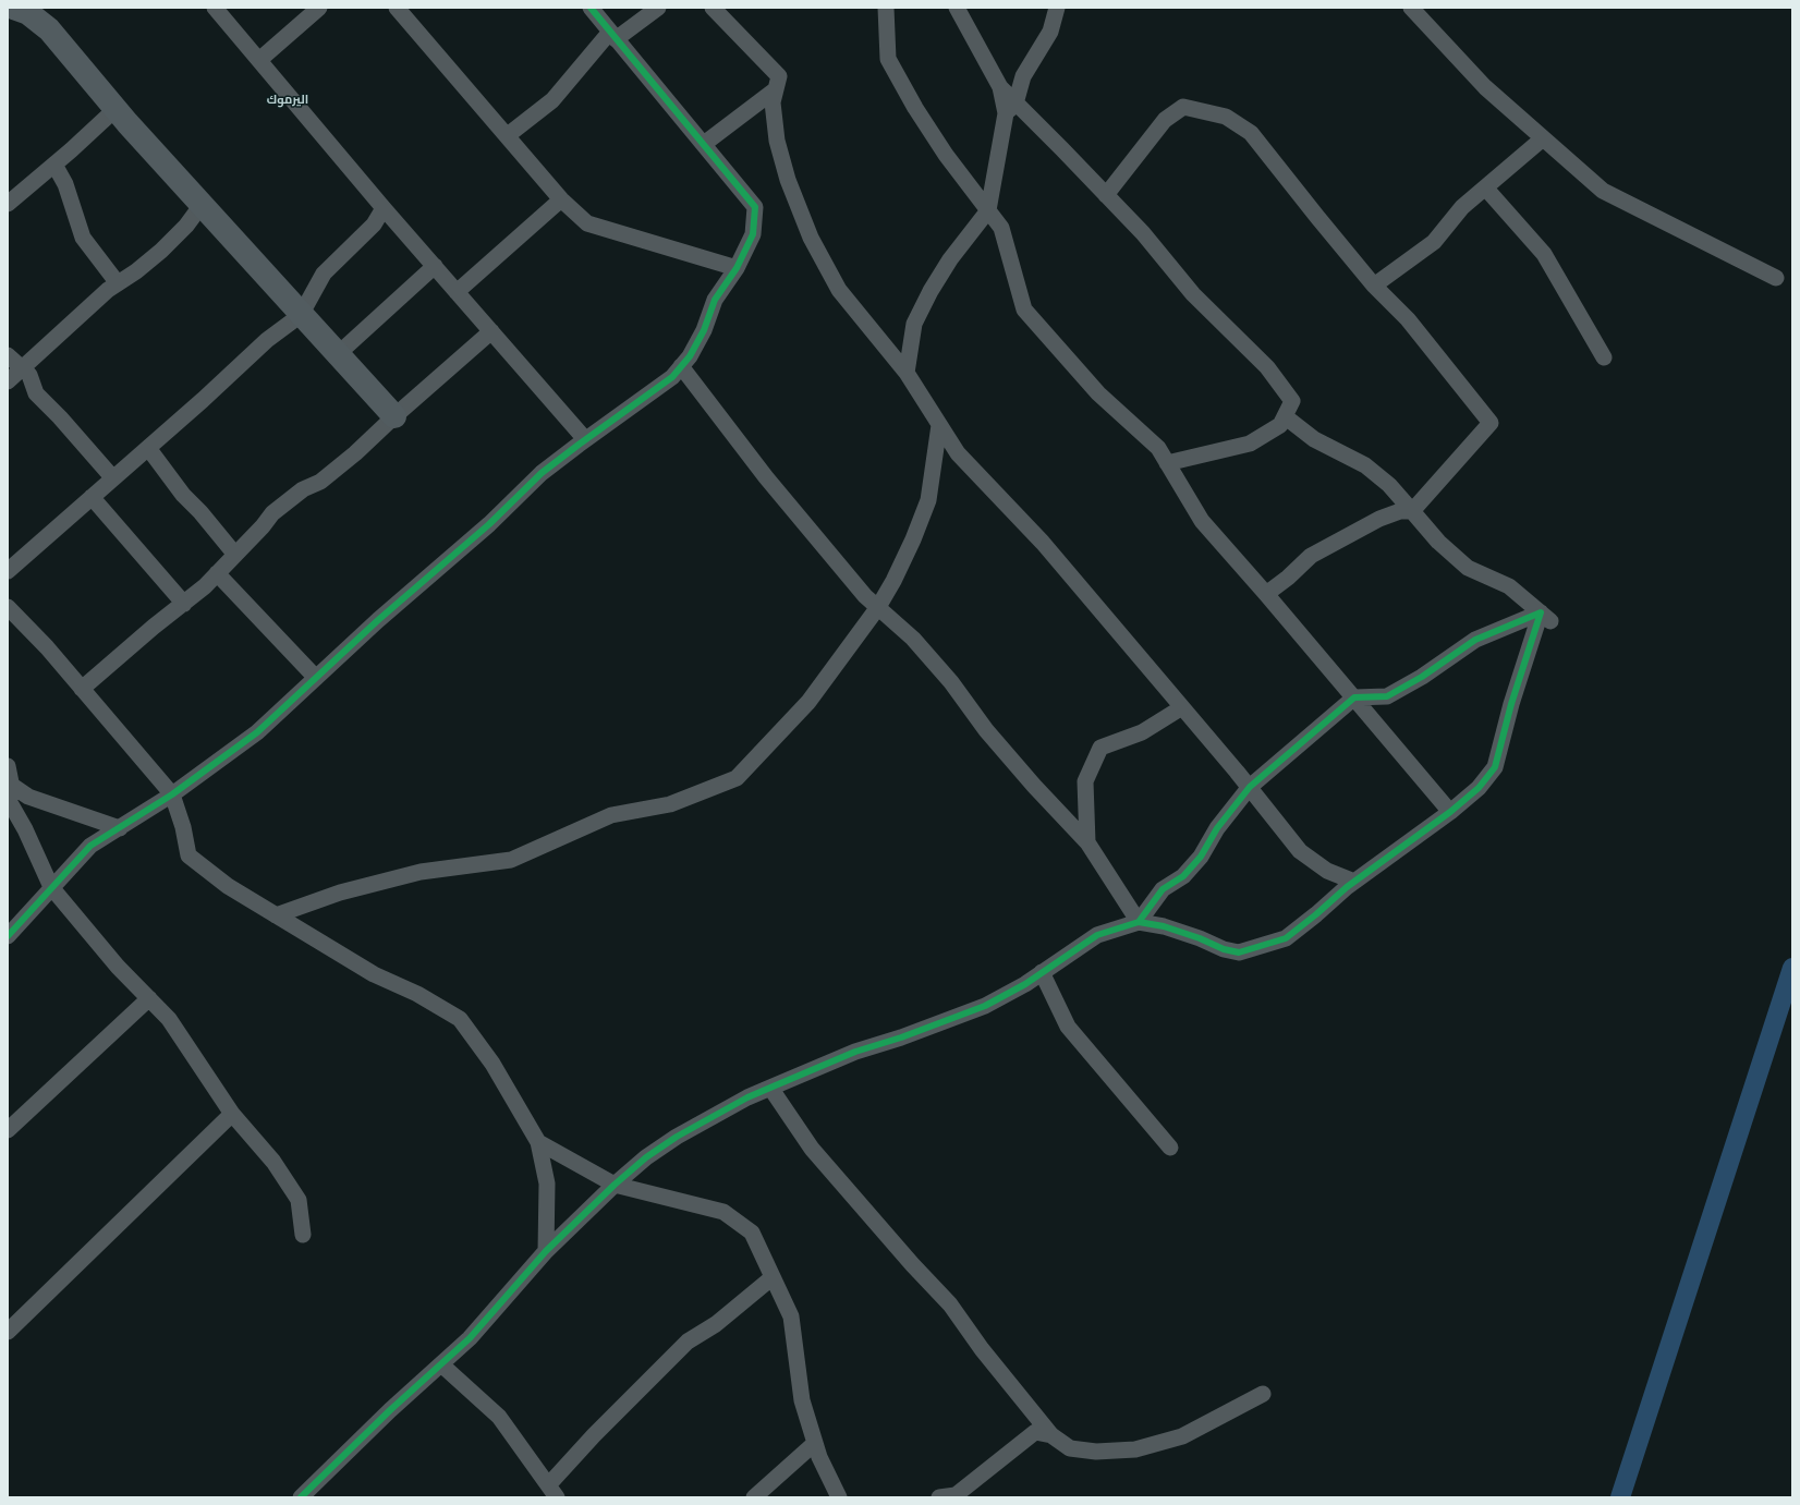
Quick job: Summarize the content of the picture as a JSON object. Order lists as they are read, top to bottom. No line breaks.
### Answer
{"districts":["اليرموك"]}
